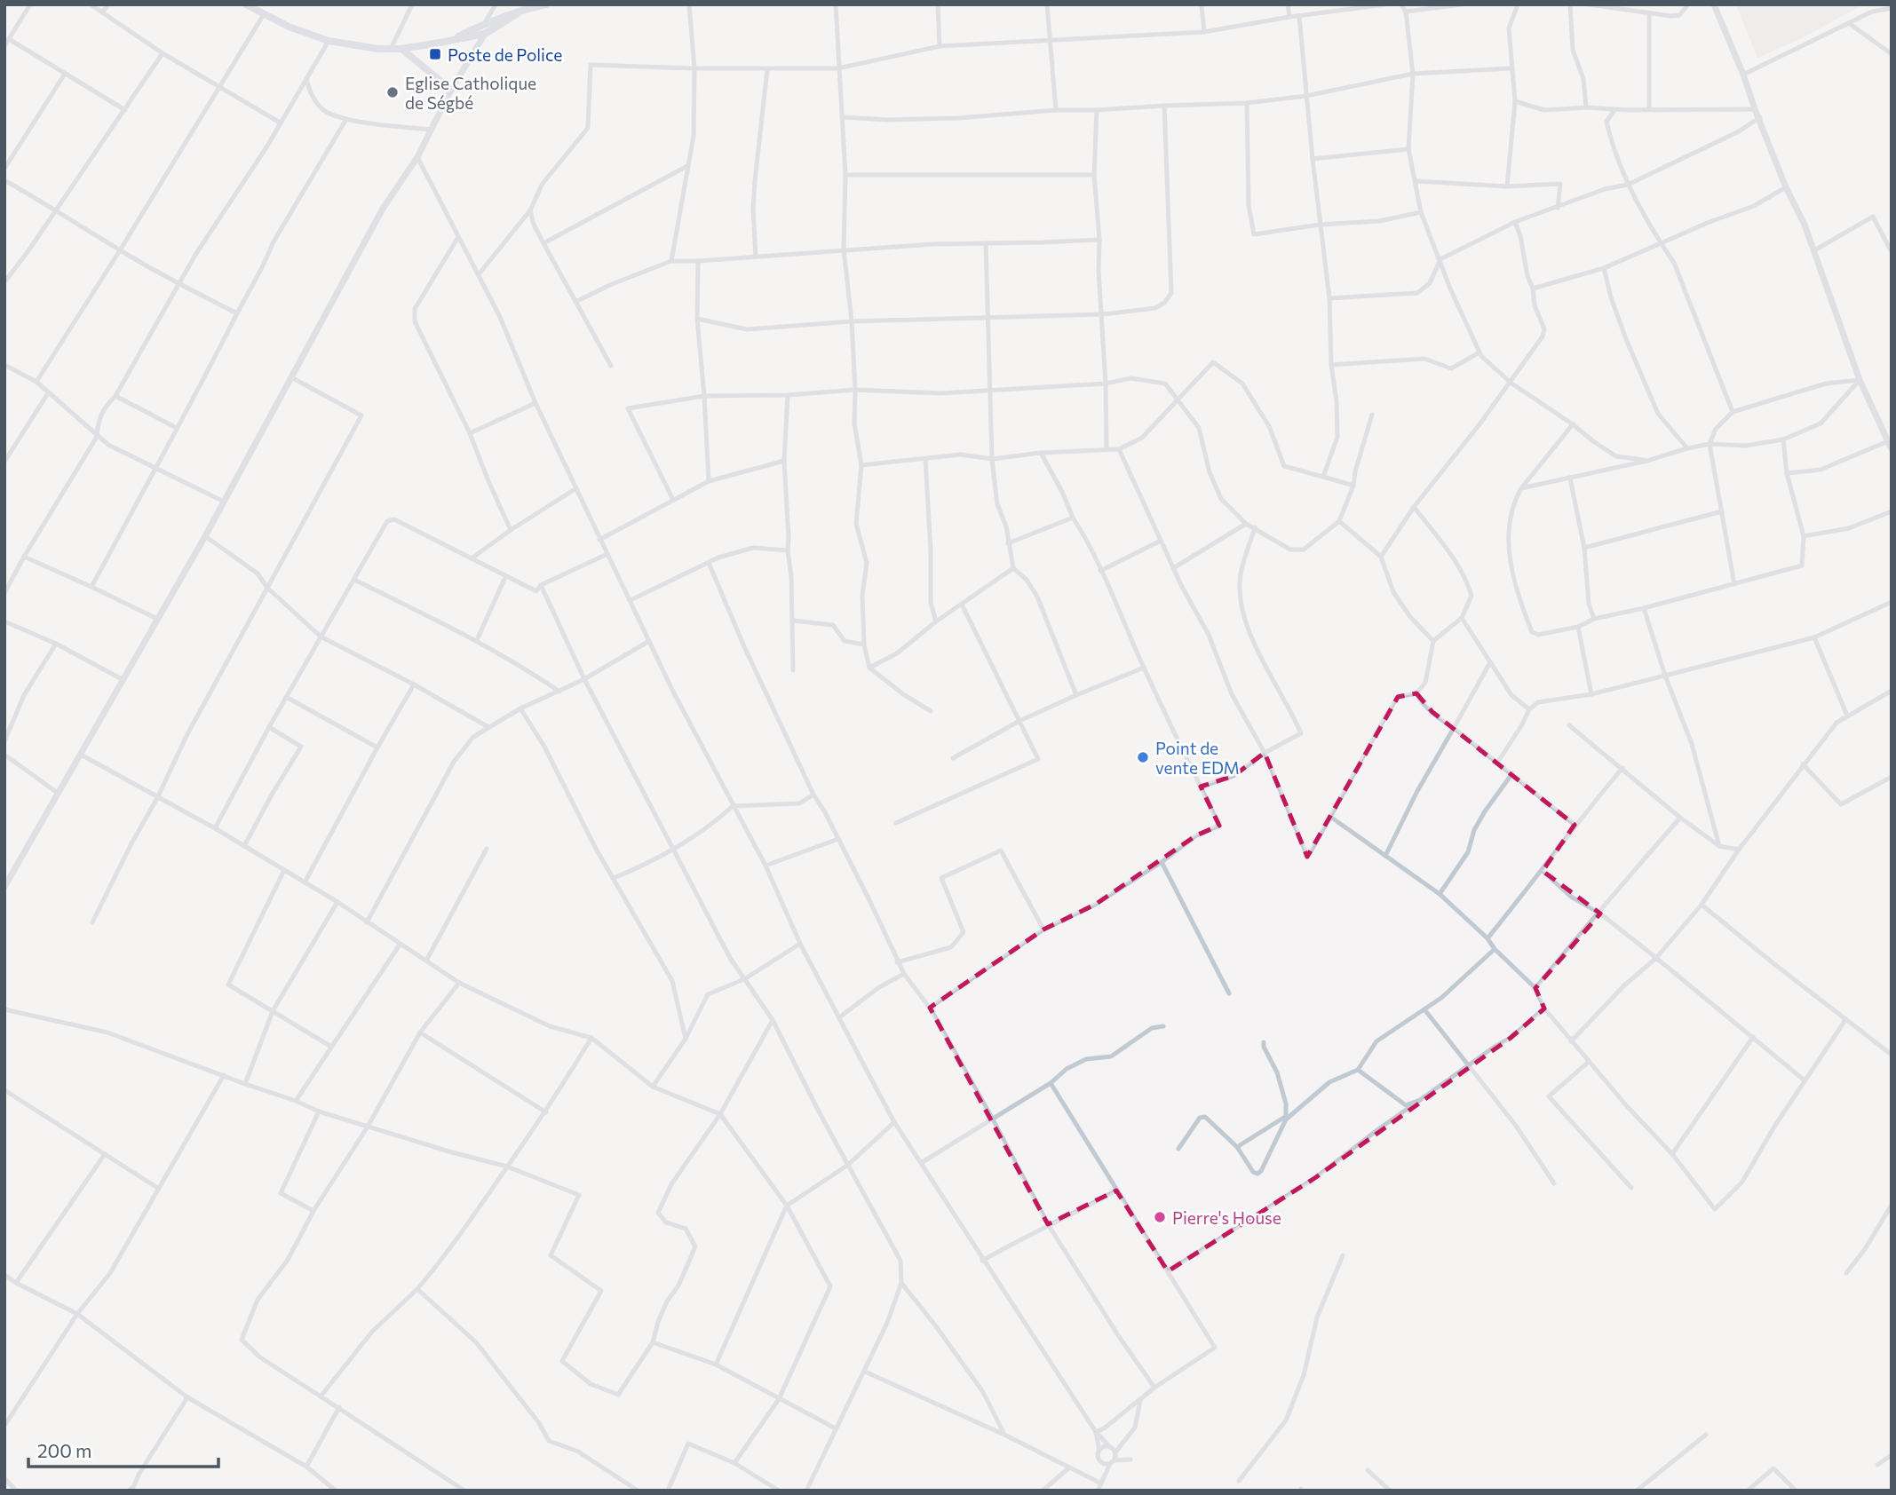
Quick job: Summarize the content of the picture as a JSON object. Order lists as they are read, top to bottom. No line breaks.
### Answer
{"places":{"transit":["Poste de Police"],"other":["Eglise Catholique de Ségbé","Point de vente EDM","Pierre's House"]},"scale_bar":"200 m"}
